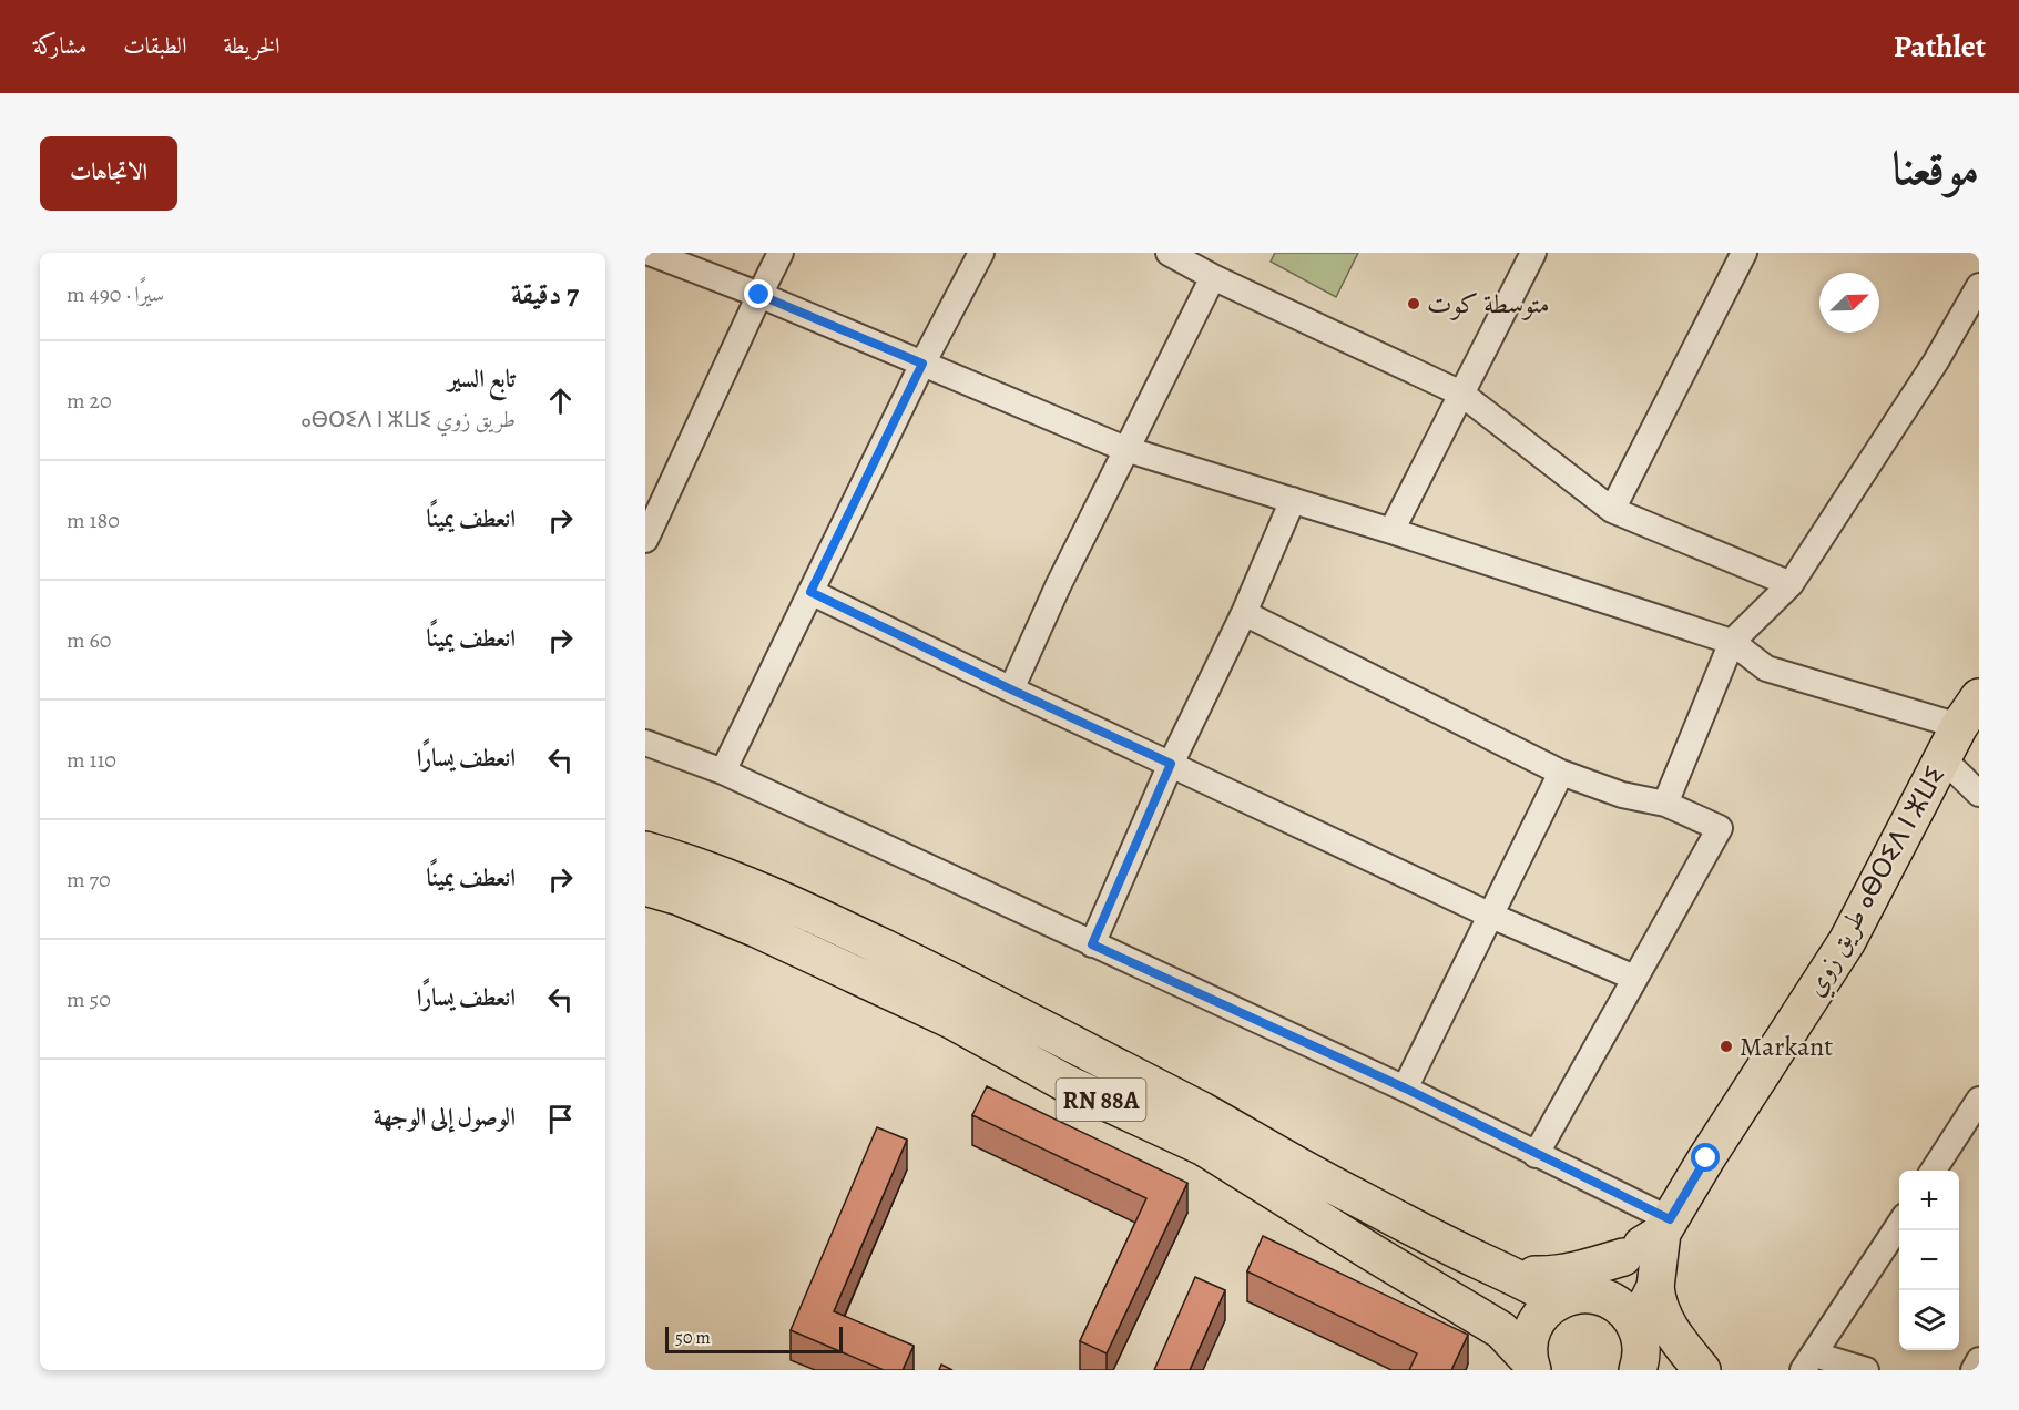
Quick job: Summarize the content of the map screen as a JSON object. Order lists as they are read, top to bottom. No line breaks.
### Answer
{"streets":{"main road":["طريق زوي ⴰⴱⵔⵉⴷ ⵏ ⵣⵡⵉ","RN 88A"]},"places":["متوسطة كوت","Markant"],"scale_bar":"50 m","north":"top right","page":{"header":"Pathlet","nav":["الخريطة","الطبقات","مشاركة"],"title":"موقعنا","buttons":"الاتجاهات","heading":["7 دقيقة","سيرًا · 490 m"],"list":[["تابع السير","طريق زوي ⴰⴱⵔⵉⴷ ⵏ ⵣⵡⵉ","20 m"],["انعطف يمينًا","180 m"],["انعطف يمينًا","60 m"],["انعطف يسارًا","110 m"],["انعطف يمينًا","70 m"],["انعطف يسارًا","50 m"],"الوصول إلى الوجهة"],"map_buttons":["+","−"],"scale":"50 m"}}
